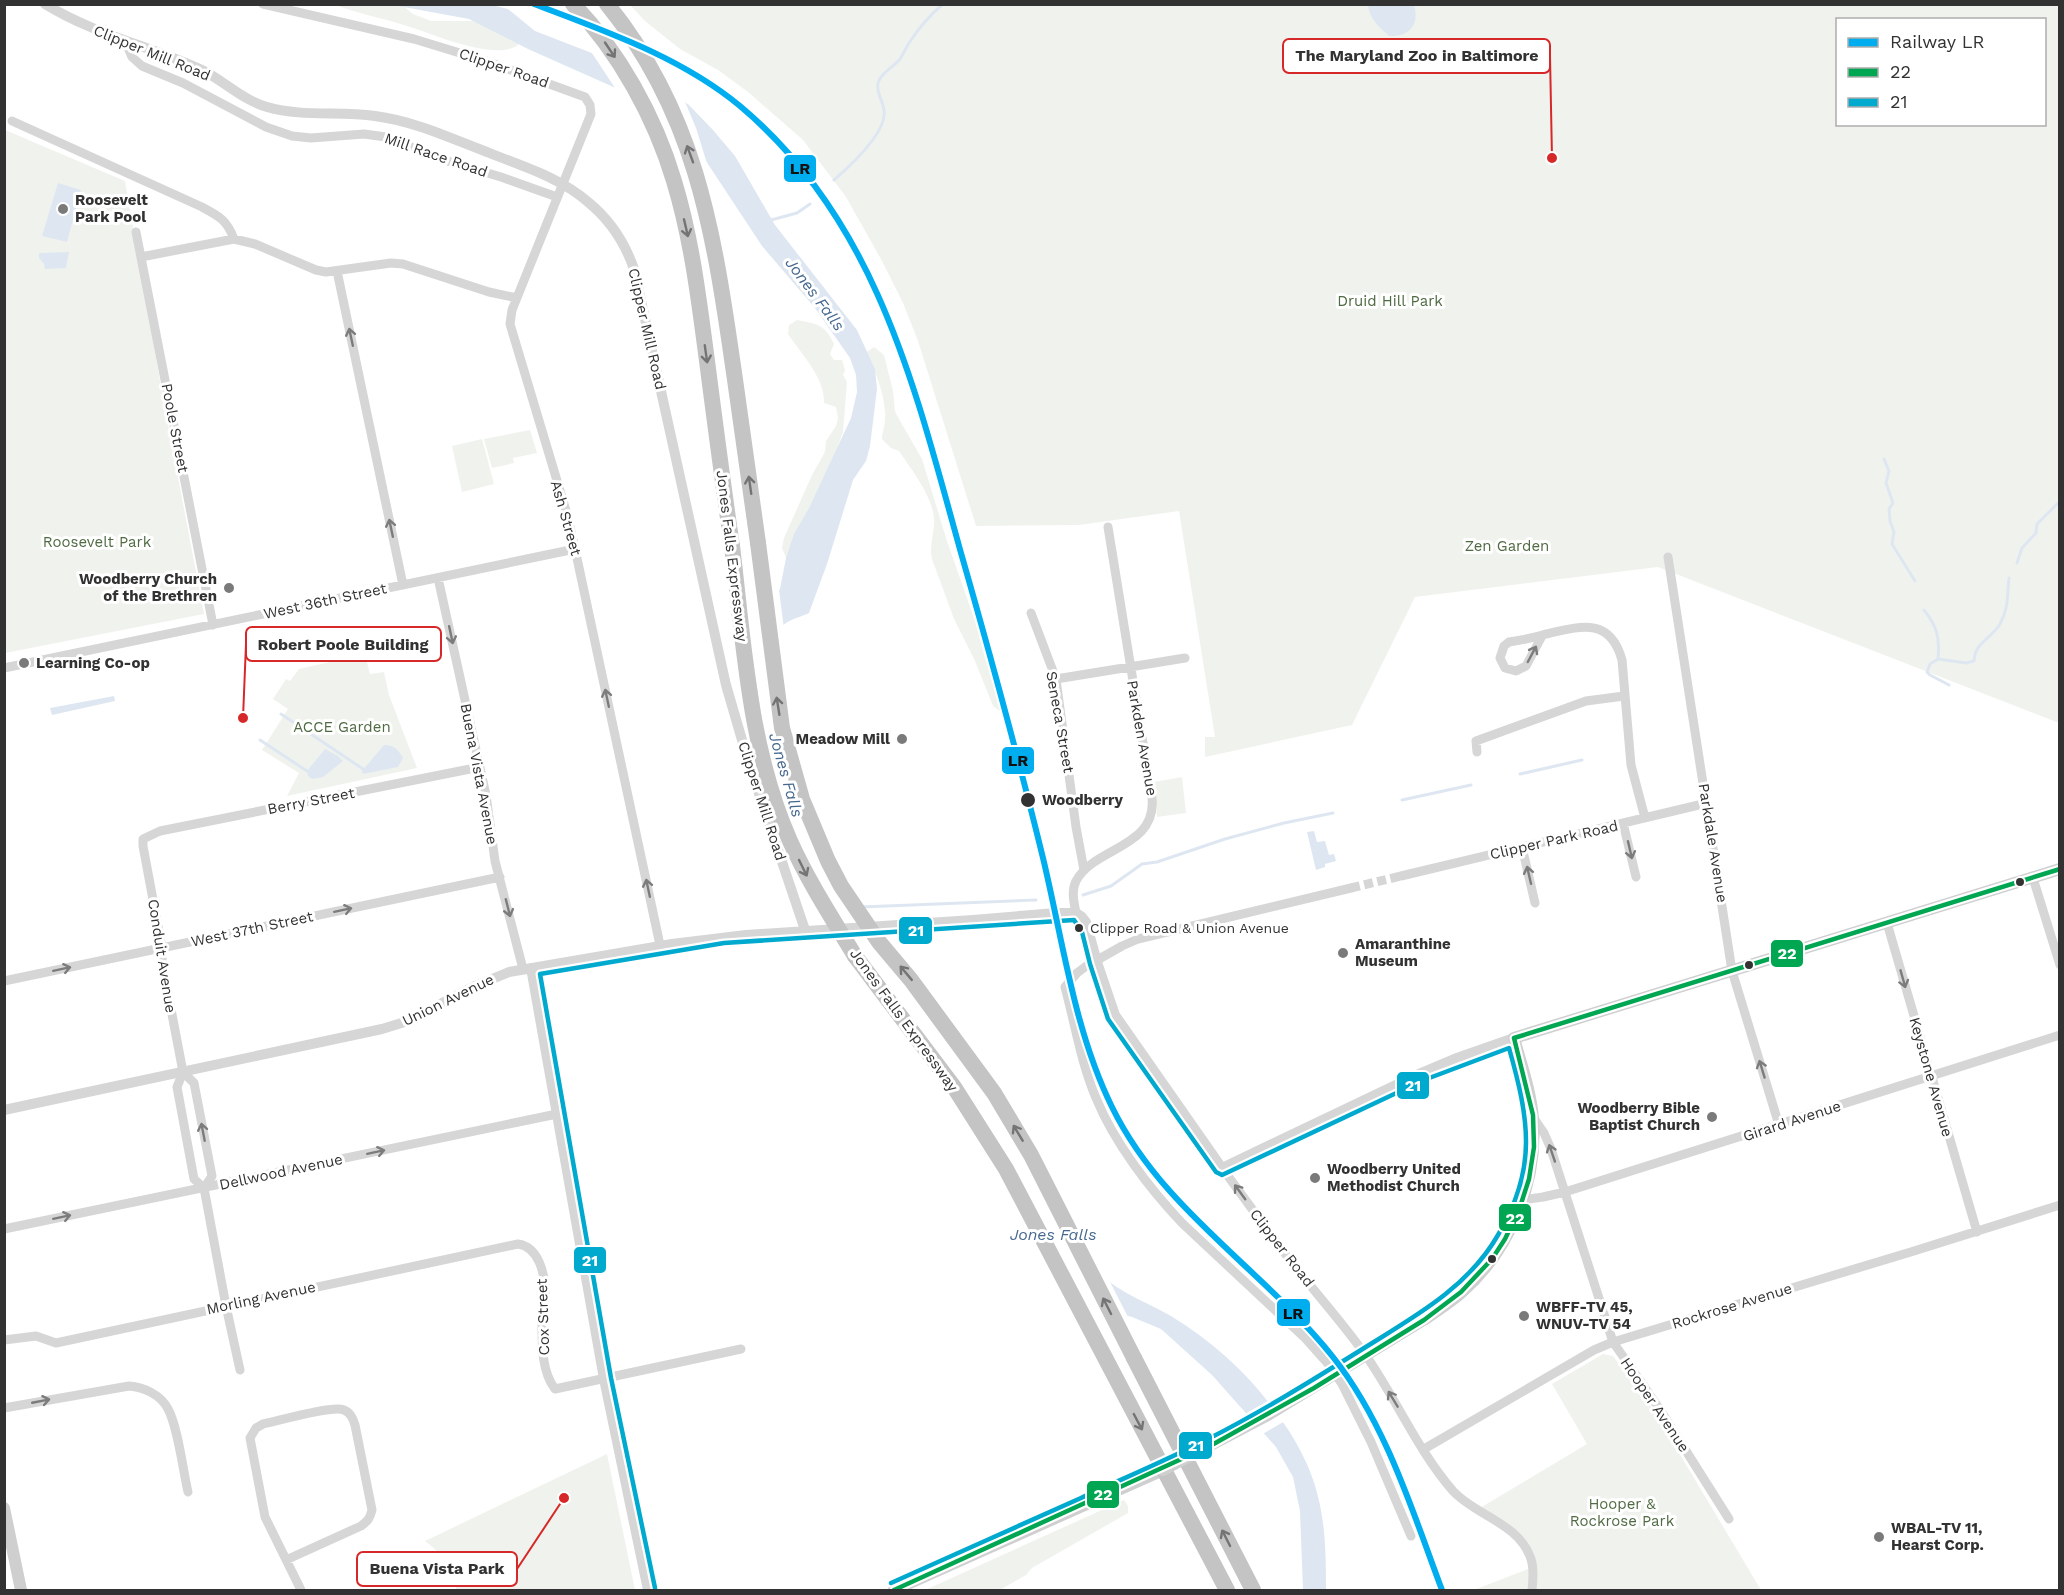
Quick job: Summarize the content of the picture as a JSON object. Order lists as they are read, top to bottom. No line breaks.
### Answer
{"streets":{"highway":["Jones Falls Expressway"],"street":["Clipper Mill Road","Clipper Road","Mill Race Road","Poole Street","Ash Street","West 36th Street","Seneca Street","Parkden Avenue","Buena Vista Avenue","Berry Street","Clipper Park Road","Parkdale Avenue","West 37th Street","Conduit Avenue","Union Avenue","Keystone Avenue","Girard Avenue","Dellwood Avenue","Morling Avenue","Rockrose Avenue","Cox Street","Hooper Avenue"]},"crossings":[["Clipper Mill Road","Mill Race Road"],["Clipper Mill Road","Ash Street"],["Clipper Mill Road","Union Avenue"],["Clipper Road","Ash Street"],["Clipper Road","Union Avenue"],["Clipper Road","Rockrose Avenue"],["Mill Race Road","Ash Street"],["Poole Street","West 36th Street"],["Ash Street","West 36th Street"],["Ash Street","Union Avenue"],["West 36th Street","Buena Vista Avenue"],["Seneca Street","Parkden Avenue"],["Buena Vista Avenue","Berry Street"],["Buena Vista Avenue","West 37th Street"],["Buena Vista Avenue","Union Avenue"],["Buena Vista Avenue","Dellwood Avenue"],["Buena Vista Avenue","Cox Street"],["Berry Street","Conduit Avenue"],["Clipper Park Road","Parkdale Avenue"],["Parkdale Avenue","Girard Avenue"],["West 37th Street","Conduit Avenue"],["Conduit Avenue","Union Avenue"],["Conduit Avenue","Dellwood Avenue"],["Conduit Avenue","Morling Avenue"],["Keystone Avenue","Girard Avenue"],["Keystone Avenue","Rockrose Avenue"],["Girard Avenue","Hooper Avenue"],["Morling Avenue","Cox Street"],["Rockrose Avenue","Hooper Avenue"]],"one_way":["Ash Street","West 37th Street","Keystone Avenue","Dellwood Avenue"],"water":["Jones Falls"],"parks":["Druid Hill Park","Roosevelt Park","Zen Garden","ACCE Garden","Hooper & Rockrose Park"],"places":["The Maryland Zoo in Baltimore","Roosevelt Park Pool","Woodberry Church of the Brethren","Learning Co-op","Robert Poole Building","Meadow Mill","Woodberry","Clipper Road & Union Avenue","Amaranthine Museum","Woodberry Bible Baptist Church","Woodberry United Methodist Church","WBFF-TV 45, WNUV-TV 54","Buena Vista Park","WBAL-TV 11, Hearst Corp."],"lines":["rail line LR","transit line 22","transit line 21"],"legend":["Railway LR","22","21"]}
